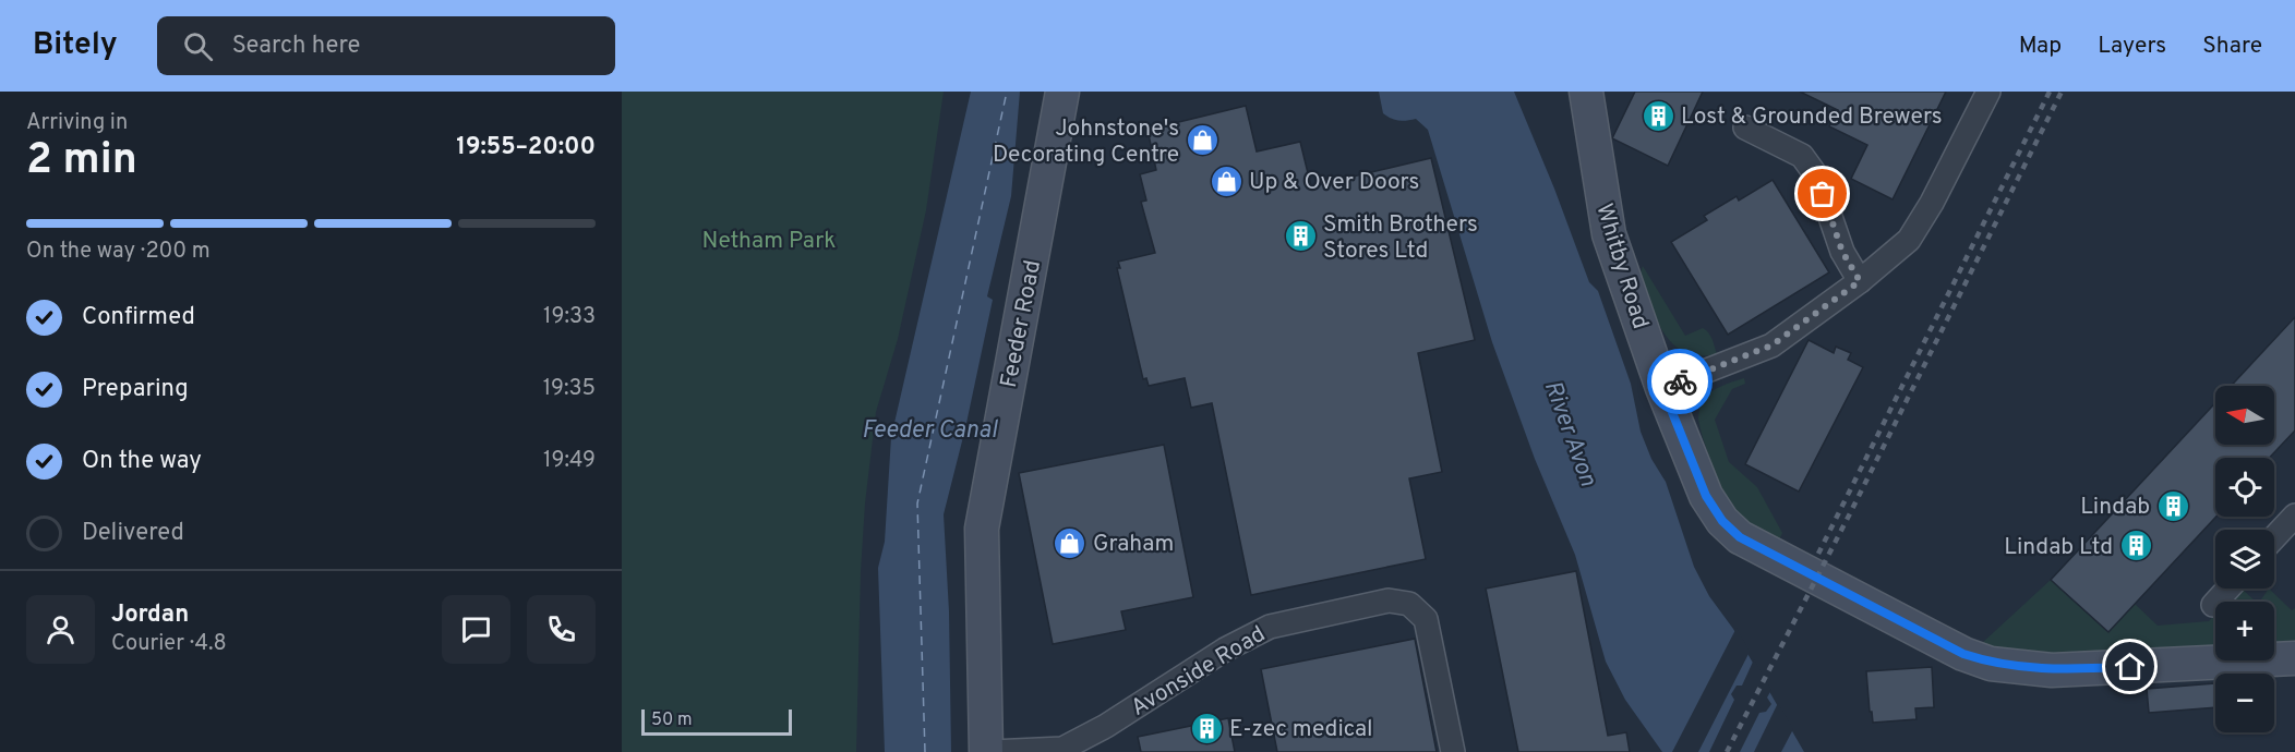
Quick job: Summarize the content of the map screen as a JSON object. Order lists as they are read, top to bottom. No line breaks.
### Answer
{"streets":{"street":["Whitby Road","Feeder Road","Avonside Road"]},"water":["Feeder Canal","River Avon"],"parks":["Netham Park"],"places":{"building":["Lost & Grounded Brewers","Smith Brothers Stores Ltd","Lindab","Lindab Ltd","E-zec medical"],"shop":["Johnstone's Decorating Centre","Up & Over Doors","Graham"]},"scale_bar":"50 m","north":"left","page":{"header":"Bitely","search":"Search here","nav":["Map","Layers","Share"],"heading":["2 min","Arriving in","19:55–20:00"],"panel":["Jordan","Courier · 4.8"],"bar":"On the way · 200 m","list":[["Confirmed","19:33"],["Preparing","19:35"],["On the way","19:49"],"Delivered"],"map_buttons":["+","−"],"scale":"50 m"}}
